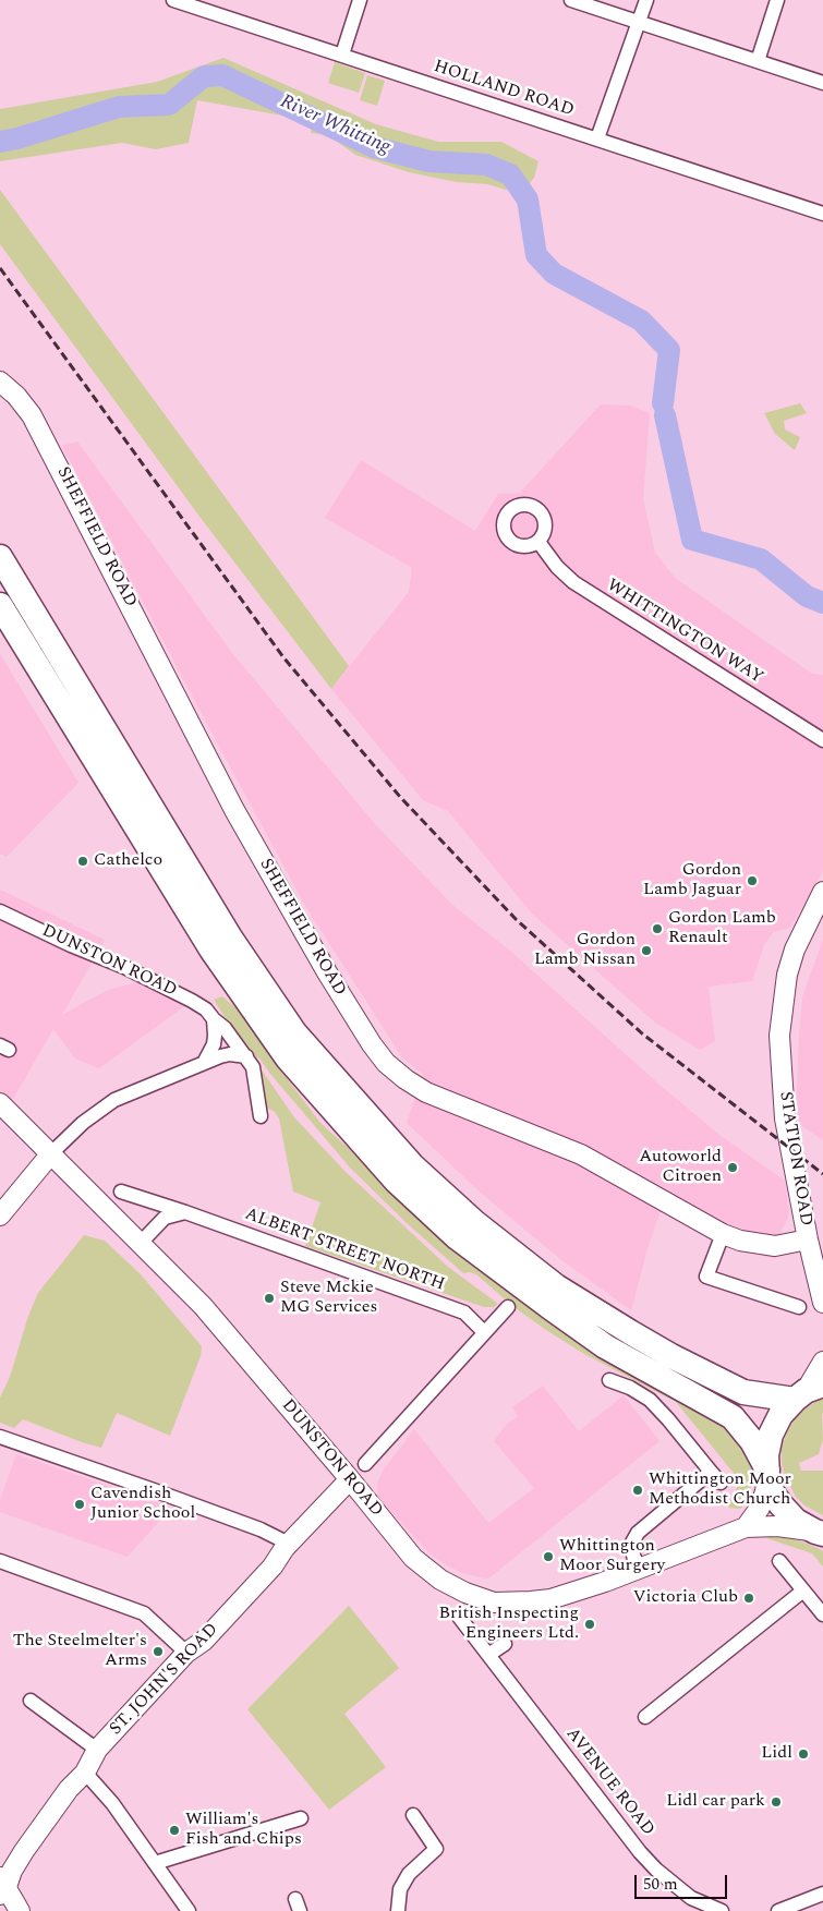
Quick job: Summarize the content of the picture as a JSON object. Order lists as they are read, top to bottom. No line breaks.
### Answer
{"streets":{"main road":["SHEFFIELD ROAD","DUNSTON ROAD","STATION ROAD","ST. JOHN'S ROAD"],"street":["HOLLAND ROAD","WHITTINGTON WAY","ALBERT STREET NORTH","AVENUE ROAD"]},"crossings":[["SHEFFIELD ROAD","STATION ROAD"],["DUNSTON ROAD","ST. JOHN'S ROAD"]],"water":["River Whitting"],"places":["Cathelco","Gordon Lamb Jaguar","Gordon Lamb Renault","Gordon Lamb Nissan","Autoworld Citroen","Steve Mckie MG Services","Whittington Moor Methodist Church","Cavendish Junior School","Whittington Moor Surgery","Victoria Club","British Inspecting Engineers Ltd.","The Steelmelter's Arms","Lidl","Lidl car park","William's Fish and Chips"],"scale_bar":"50 m"}
